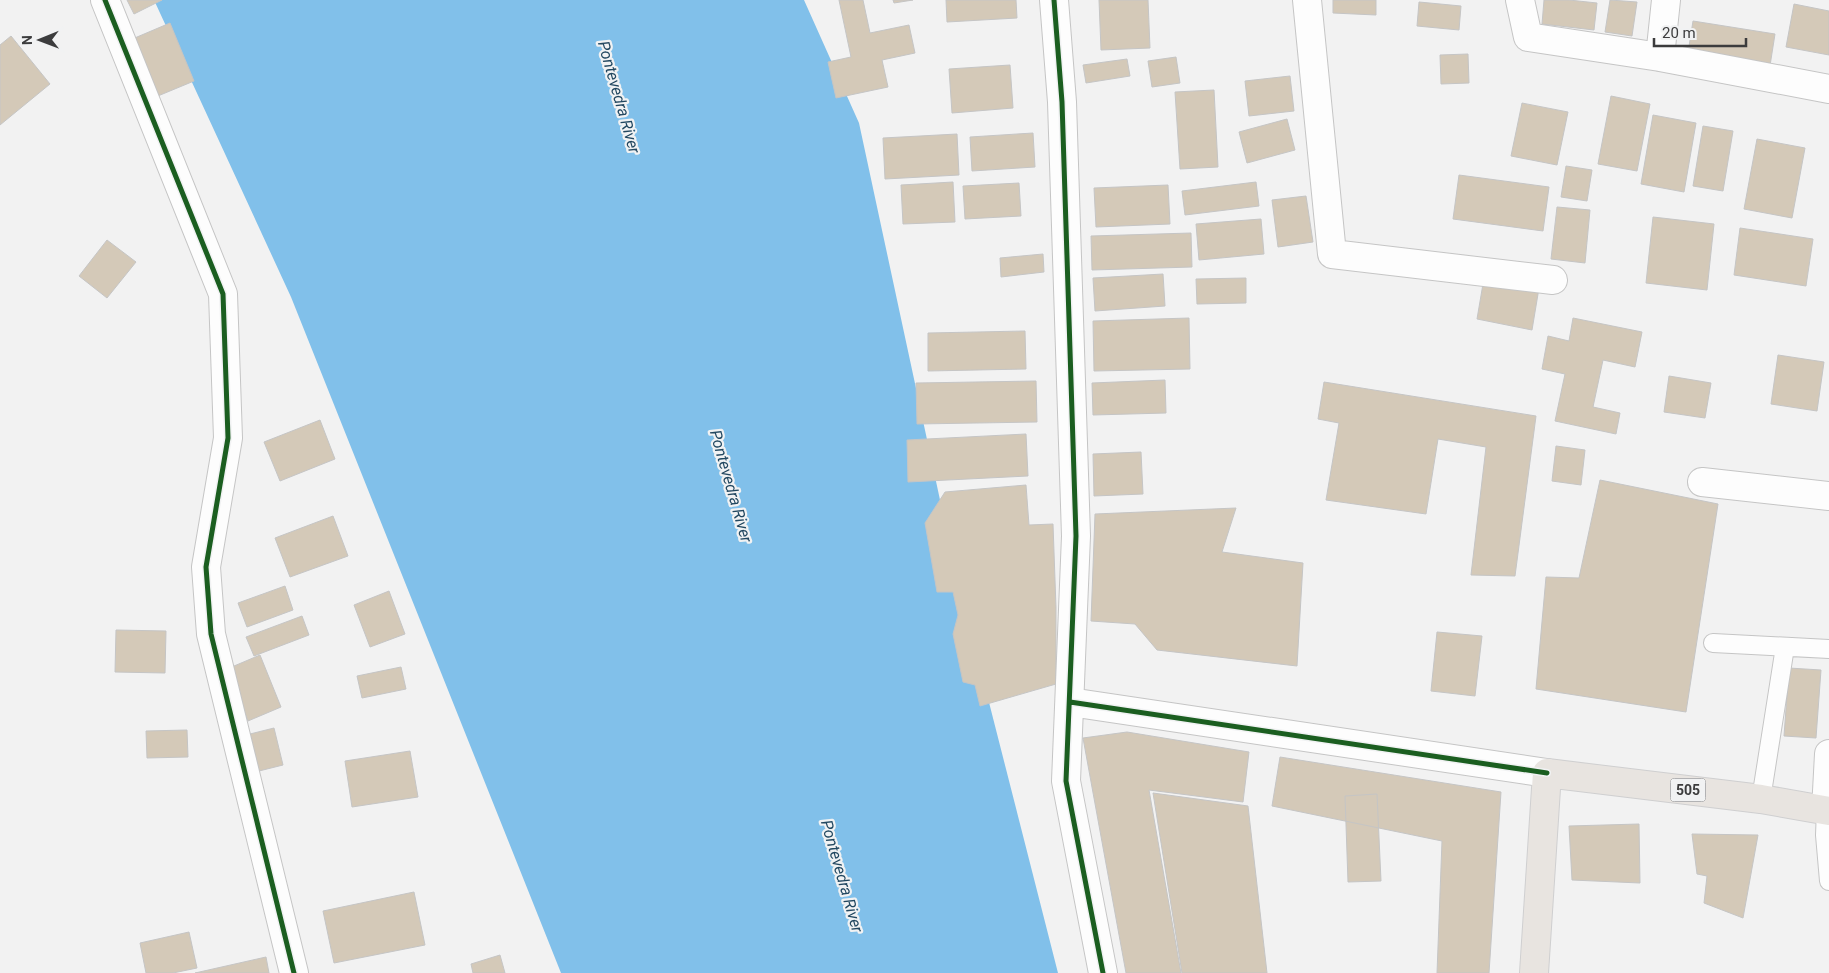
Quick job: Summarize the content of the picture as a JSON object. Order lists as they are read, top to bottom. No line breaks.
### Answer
{"streets":{"main road":["505"]},"water":["Pontevedra River"],"scale_bar":"20 m","north":"left"}
